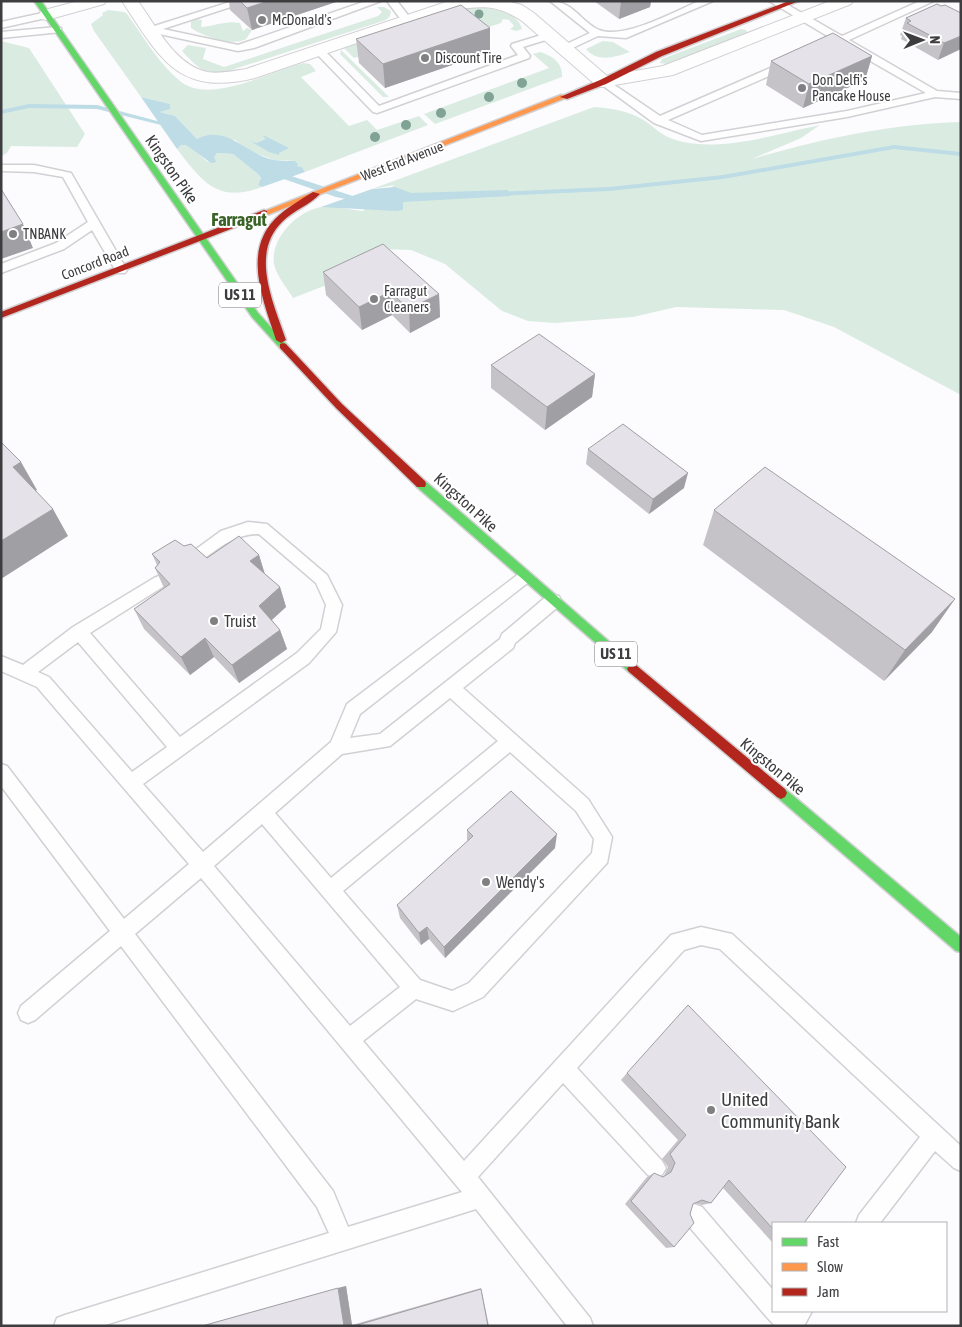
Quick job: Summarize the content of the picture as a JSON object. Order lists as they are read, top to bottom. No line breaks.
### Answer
{"streets":{"main road":["West End Avenue","Kingston Pike","Concord Road","US 11"]},"crossings":[["West End Avenue","Kingston Pike"],["West End Avenue","Concord Road"],["Kingston Pike","Concord Road"]],"districts":["Farragut"],"places":["McDonald's","Discount Tire","Don Delfi's Pancake House","TNBANK","Farragut Cleaners","Truist","Wendy's","United Community Bank"],"legend":["Fast","Slow","Jam"],"north":"right"}
